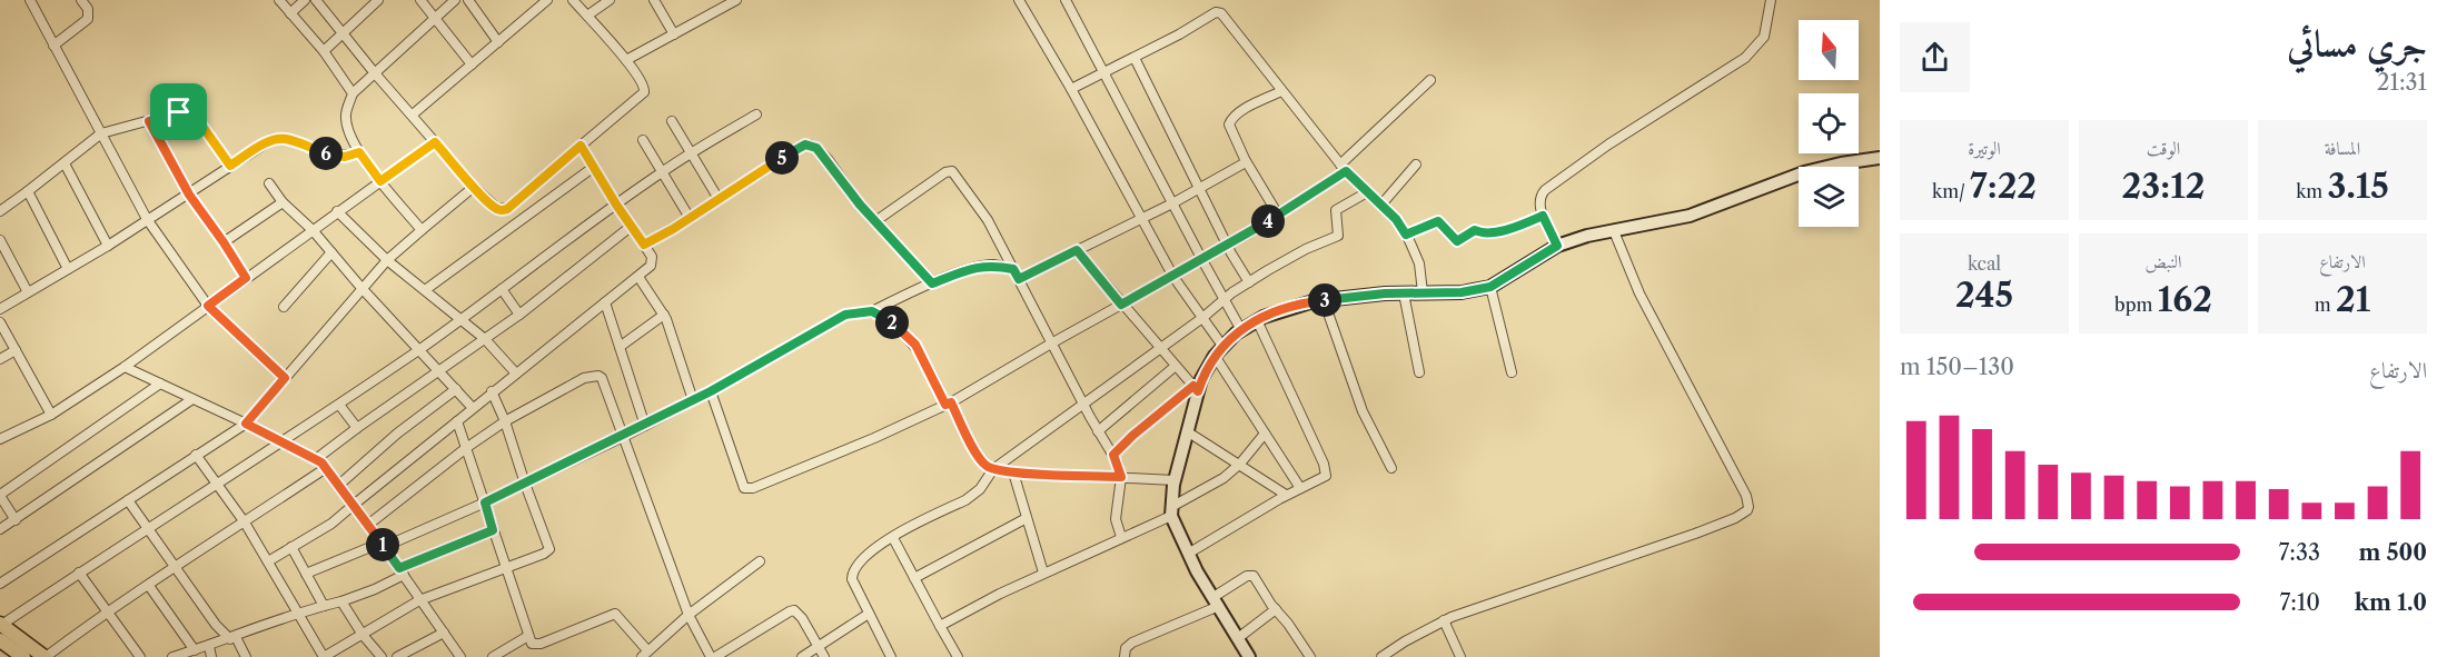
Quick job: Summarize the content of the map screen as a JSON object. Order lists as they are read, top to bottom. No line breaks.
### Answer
{"north":"top","page":{"heading":["جري مسائي","21:31"],"stats":[["المسافة","3.15 km"],["الوقت","23:12"],["الوتيرة","7:22 /km"],["الارتفاع","21 m"],["النبض","162 bpm"],["kcal","245"]],"pins":["6","5","4","3","2","1"],"chart":["الارتفاع","130–150 m"],"list":[{"name":"500 m","note":"7:33"},{"name":"1.0 km","note":"7:10"}]}}
